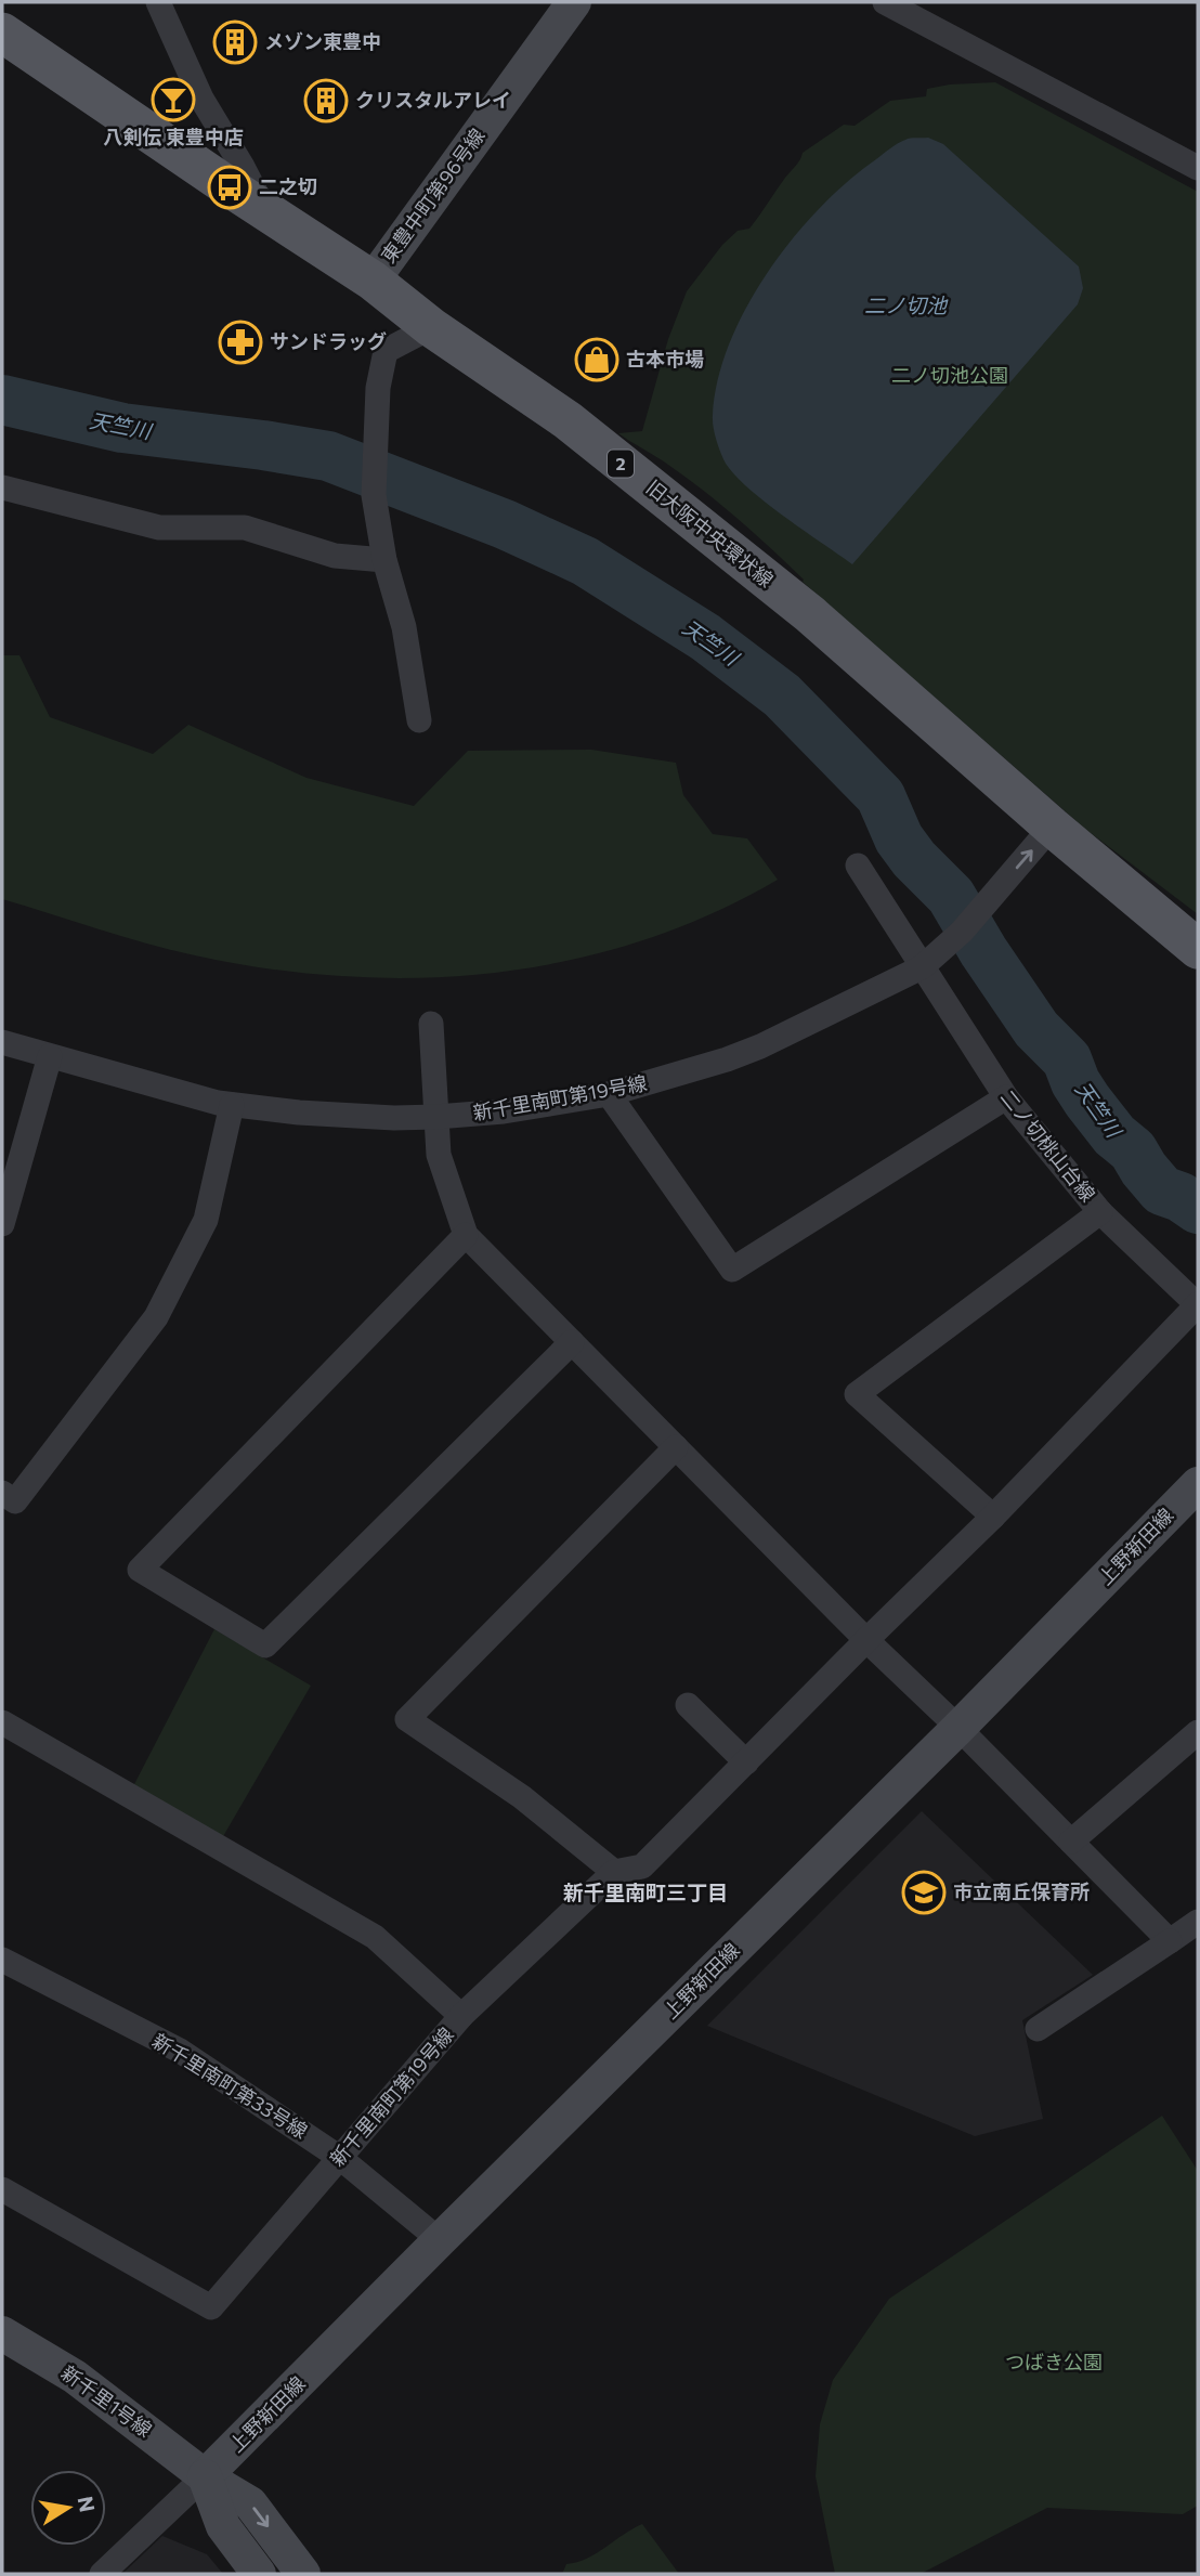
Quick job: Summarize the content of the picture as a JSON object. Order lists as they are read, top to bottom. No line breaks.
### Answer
{"streets":{"main road":["2","旧大阪中央環状線"],"street":["東豊中町第96号線","新千里南町第19号線","二ノ切桃山台線","上野新田線","新千里南町第33号線","新千里1号線"]},"crossings":[["東豊中町第96号線","旧大阪中央環状線"],["新千里南町第19号線","二ノ切桃山台線"],["新千里南町第19号線","新千里南町第33号線"],["上野新田線","新千里南町第33号線"],["上野新田線","新千里1号線"]],"districts":["新千里南町三丁目"],"water":["二ノ切池","天竺川"],"parks":["二ノ切池公園","つばき公園"],"places":{"building":["メゾン東豊中","クリスタルアレイ"],"bar":["八剣伝 東豊中店"],"bus stop":["二之切"],"pharmacy":["サンドラッグ"],"shop":["古本市場"],"school or university":["市立南丘保育所"]},"north":"right"}
